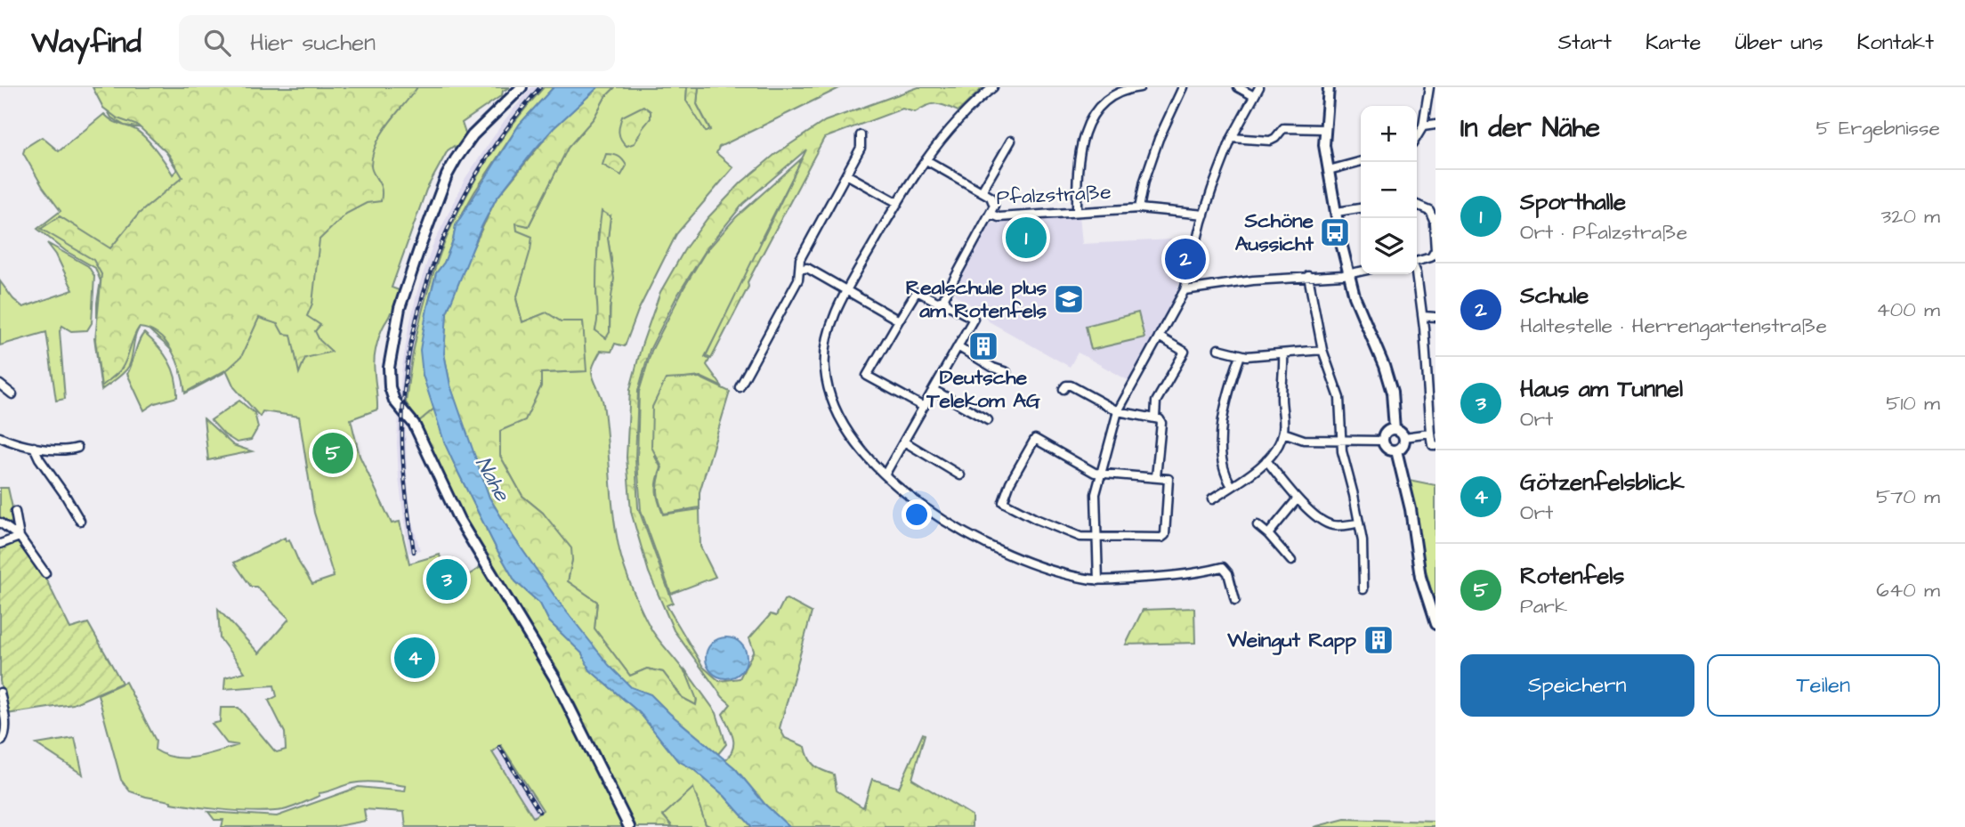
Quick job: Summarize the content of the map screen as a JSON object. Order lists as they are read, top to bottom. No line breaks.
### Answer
{"streets":{"street":["Pfalzstraße"]},"water":["Nahe"],"places":{"bus stop":["Schöne Aussicht"],"school or university":["Realschule plus am Rotenfels"],"building":["Deutsche Telekom AG","Weingut Rapp"]},"page":{"header":"Wayfind","search":"Hier suchen","nav":["Start","Karte","Über uns","Kontakt"],"heading":["In der Nähe","5 Ergebnisse"],"map_buttons":["+","−"],"list":[{"mark":"1","name":"Sporthalle","note":"Ort · Pfalzstraße","value":"320 m"},{"mark":"2","name":"Schule","note":"Haltestelle · Herrengartenstraße","value":"400 m"},{"mark":"3","name":"Haus am Tunnel","note":"Ort","value":"510 m"},{"mark":"4","name":"Götzenfelsblick","note":"Ort","value":"570 m"},{"mark":"5","name":"Rotenfels","note":"Park","value":"640 m"}],"pins":["1","2","5","3","4"],"buttons":["Speichern","Teilen"]}}
